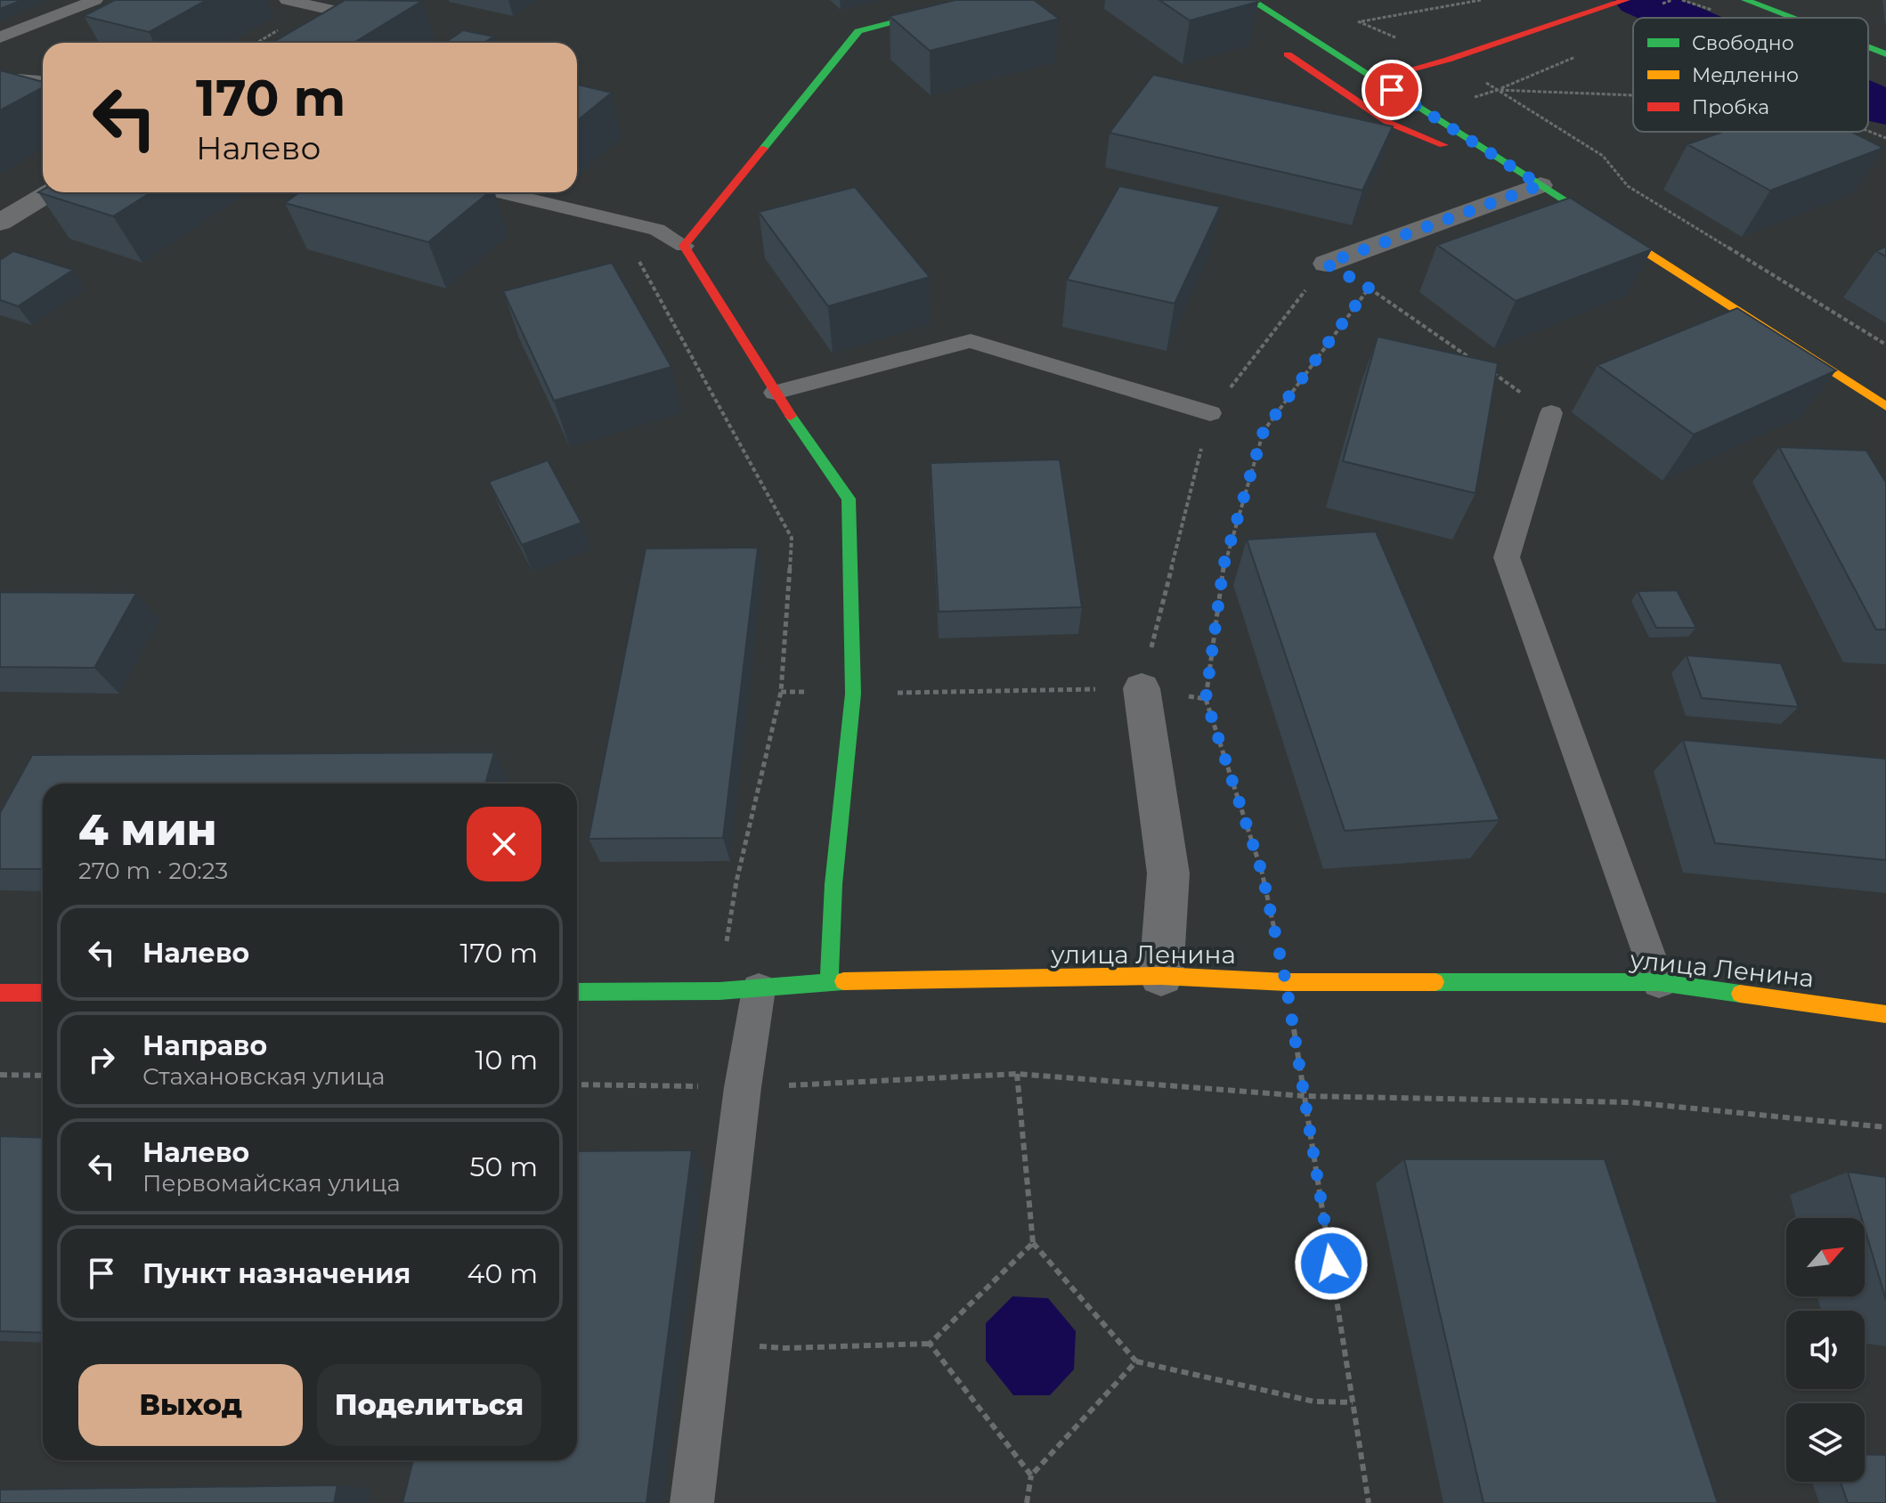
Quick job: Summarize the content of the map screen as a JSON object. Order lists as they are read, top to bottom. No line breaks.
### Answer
{"streets":{"main road":["улица Ленина"]},"legend":["Свободно","Медленно","Пробка"],"north":"top right","page":{"turn":["170 m","Налево"],"heading":["4 мин","270 m · 20:23"],"list":[{"name":"Налево","value":"170 m"},{"name":"Направо","note":"Стахановская улица","value":"10 m"},{"name":"Налево","note":"Первомайская улица","value":"50 m"},{"name":"Пункт назначения","value":"40 m"}],"buttons":["Выход","Поделиться"]}}
